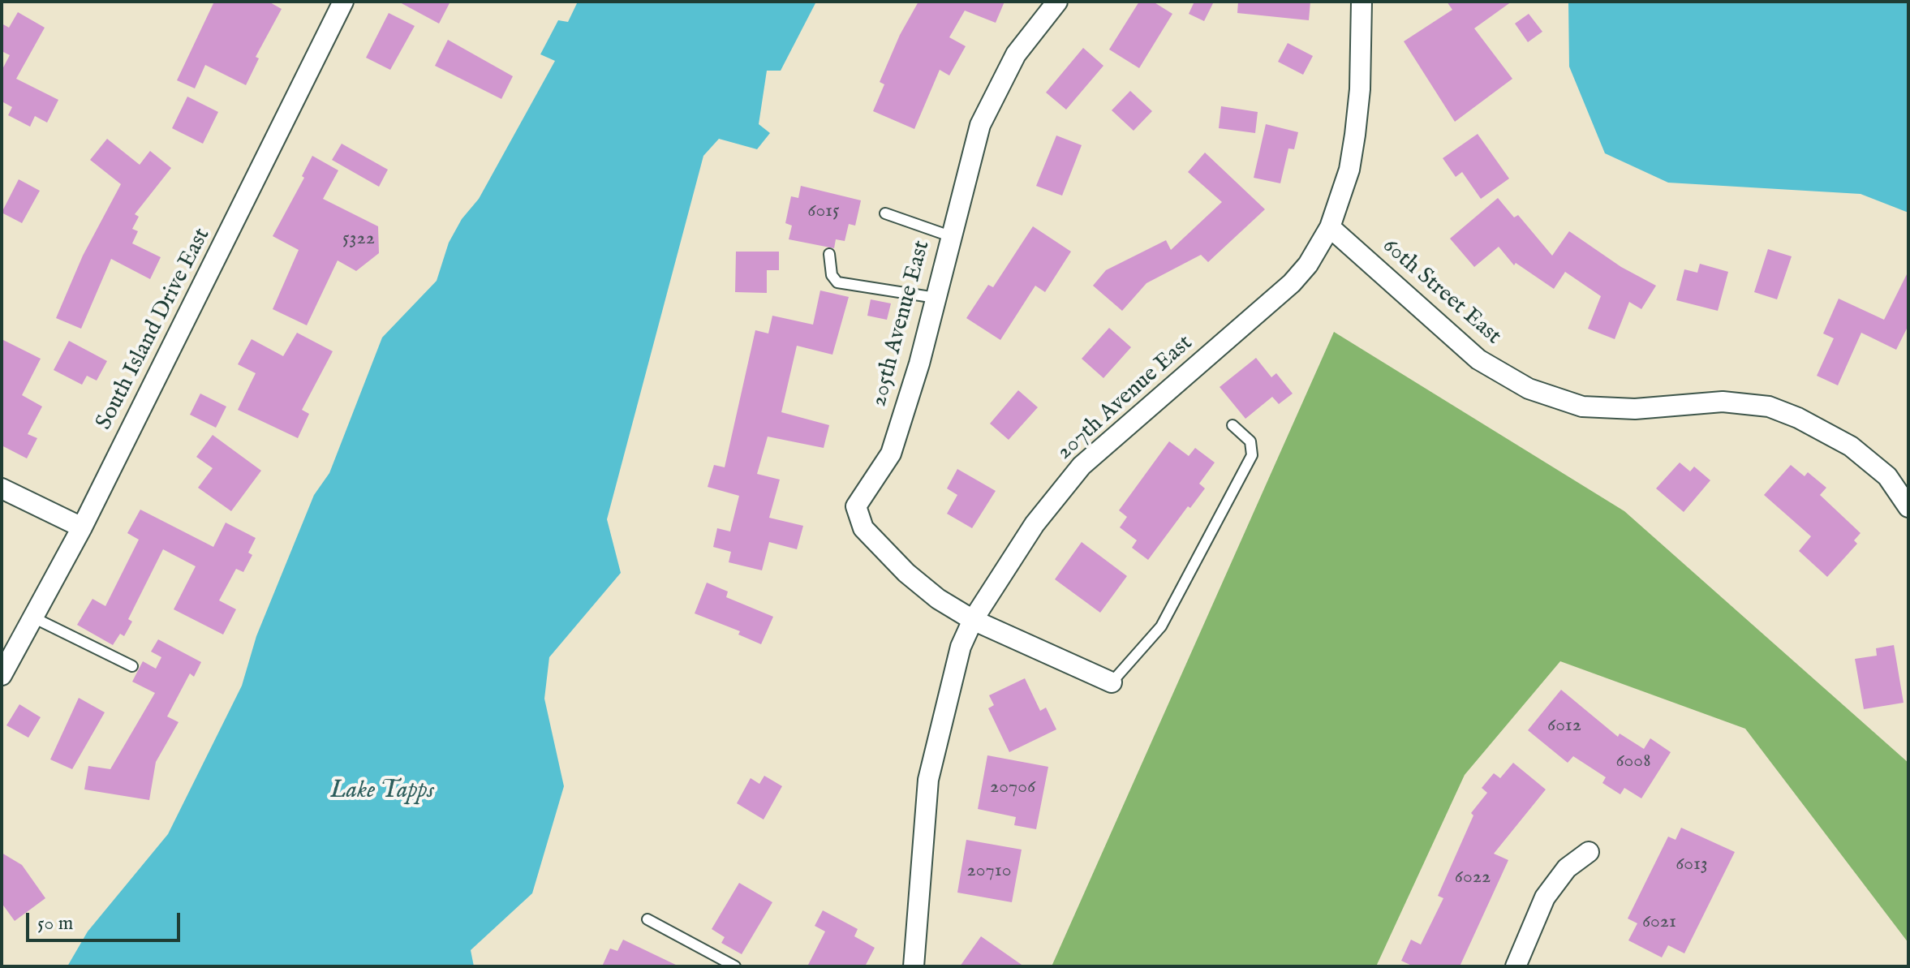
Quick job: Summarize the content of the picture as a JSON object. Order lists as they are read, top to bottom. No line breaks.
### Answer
{"streets":{"street":["60th Street East","205th Avenue East","South Island Drive East","207th Avenue East"]},"crossings":[["60th Street East","207th Avenue East"],["205th Avenue East","207th Avenue East"]],"water":["Lake Tapps"],"house_numbers":["6015","5322","6012","6008","20706","6013","20710","6022","6021"],"scale_bar":"50 m"}
